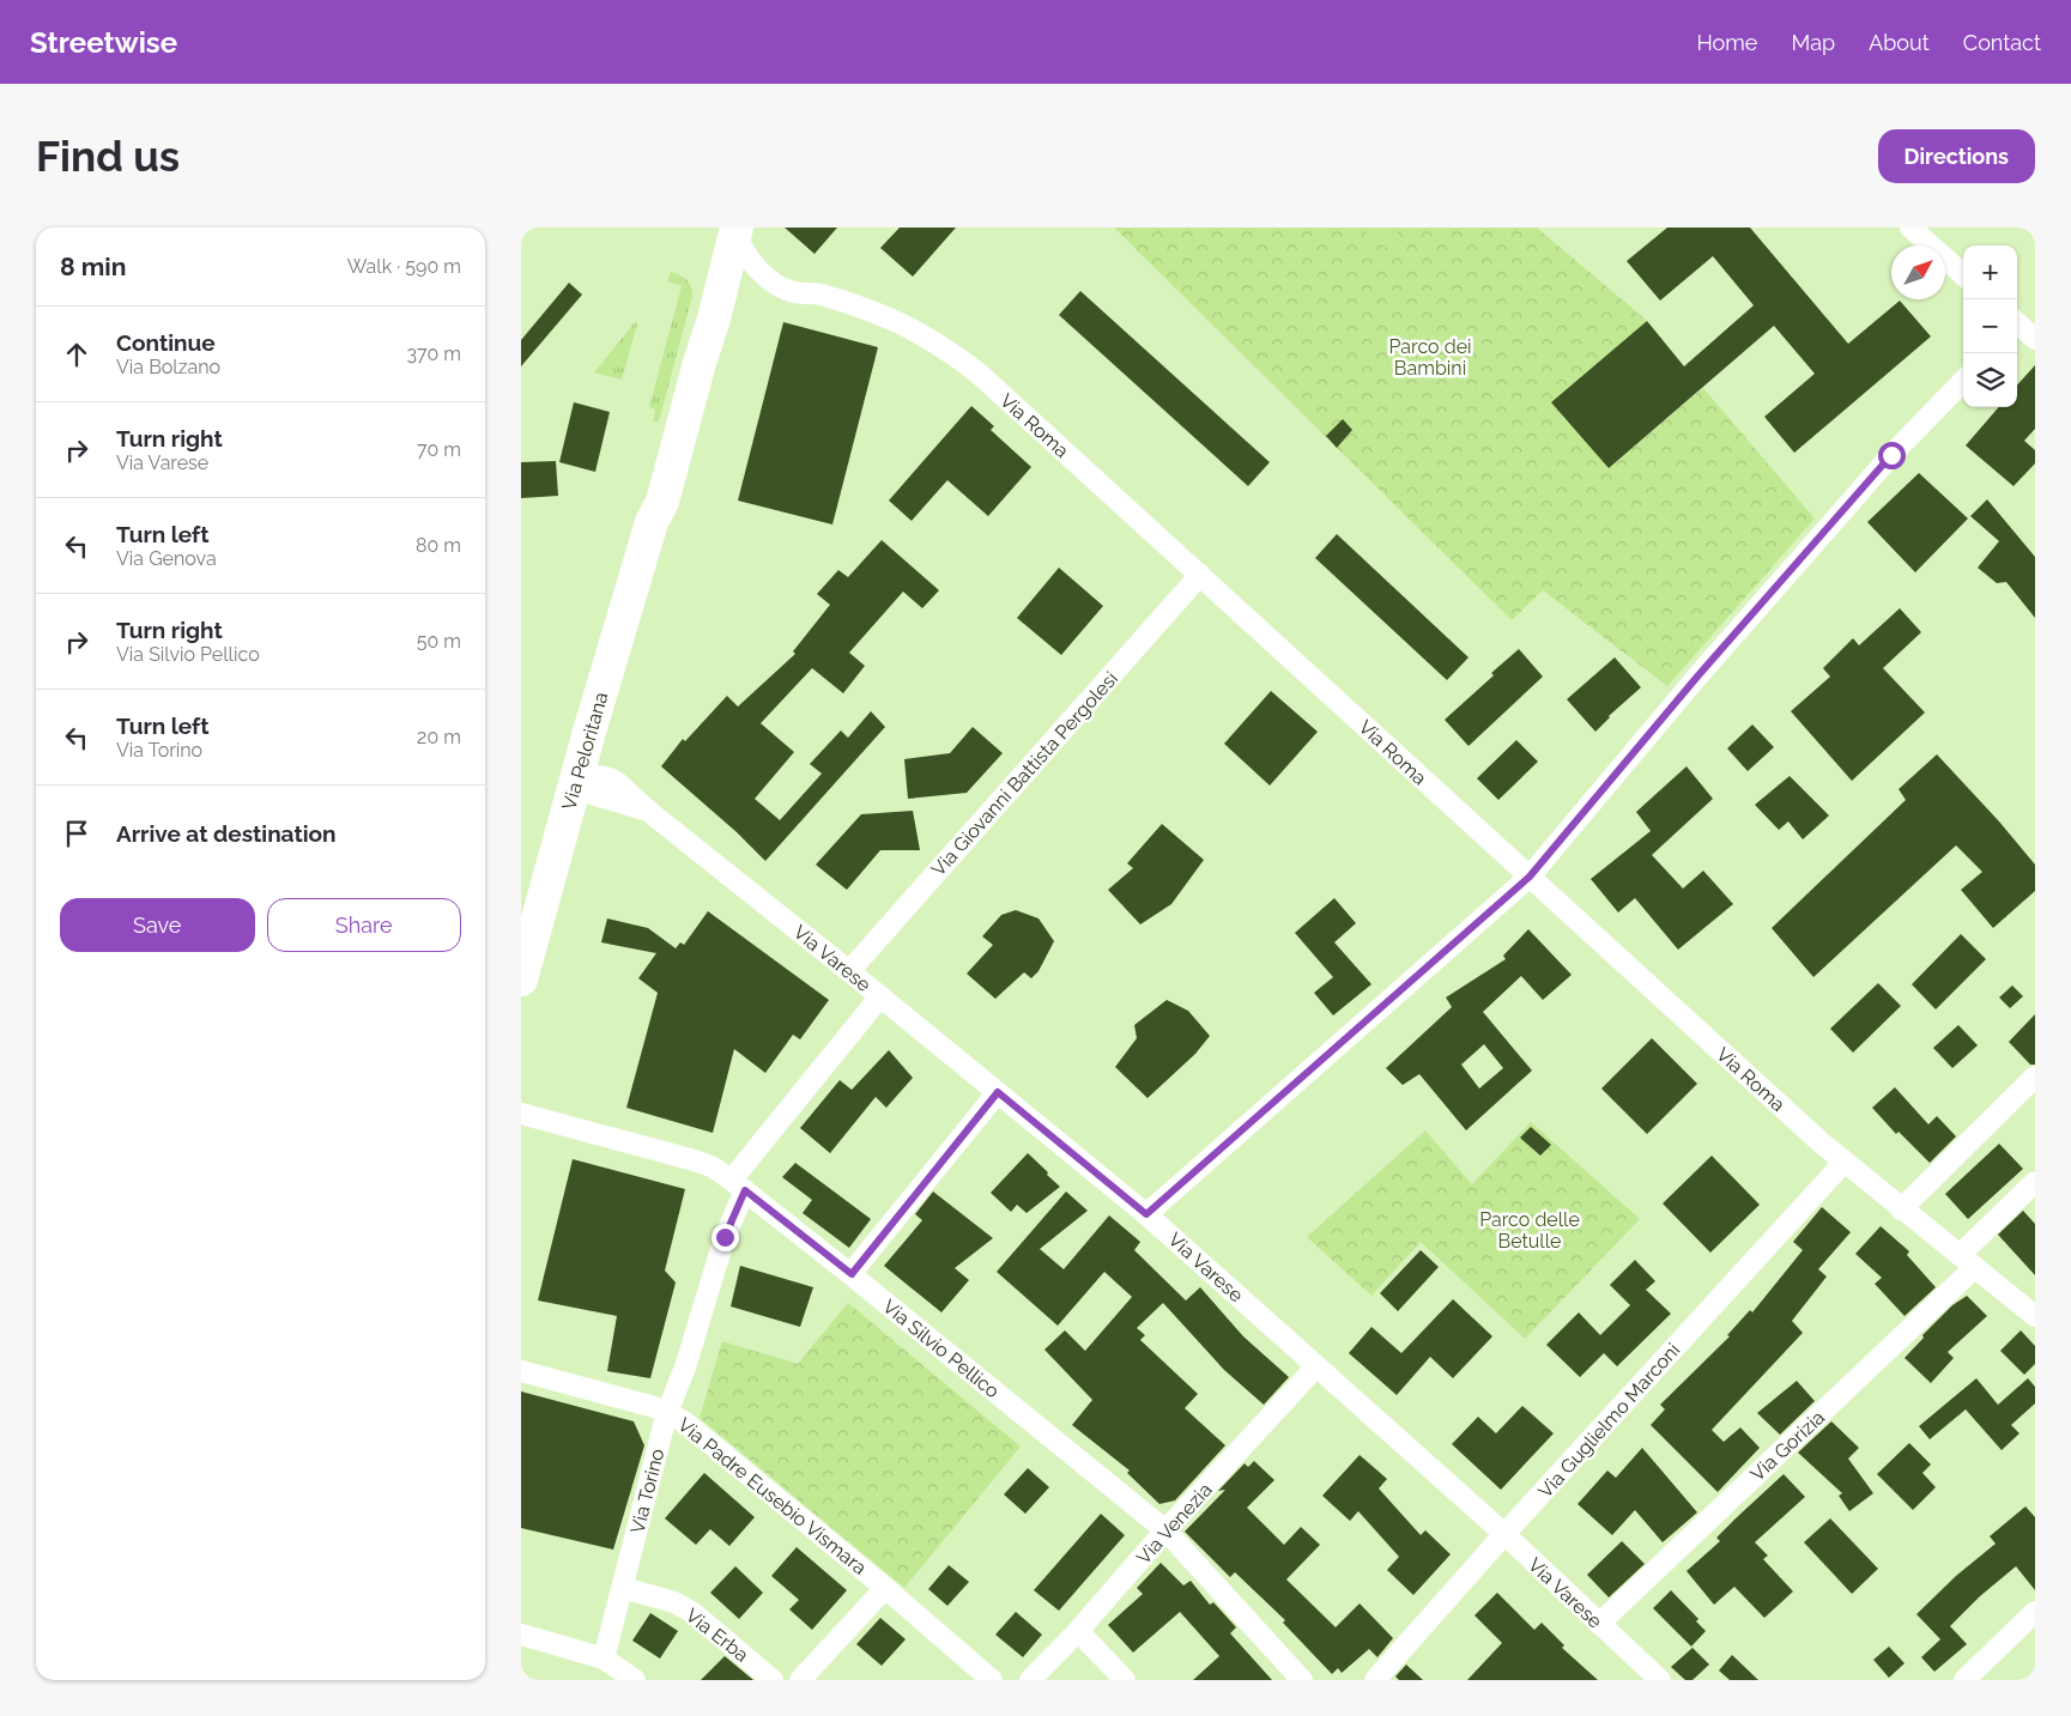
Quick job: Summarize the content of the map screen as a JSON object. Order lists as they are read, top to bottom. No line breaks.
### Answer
{"streets":{"main road":["Via Peloritana"],"street":["Via Roma","Via Giovanni Battista Pergolesi","Via Varese","Via Silvio Pellico","Via Guglielmo Marconi","Via Gorizia","Via Torino","Via Padre Eusebio Vismara","Via Venezia","Via Erba"]},"crossings":[["Via Roma","Via Peloritana"],["Via Roma","Via Giovanni Battista Pergolesi"],["Via Roma","Via Guglielmo Marconi"],["Via Roma","Via Gorizia"],["Via Peloritana","Via Varese"],["Via Giovanni Battista Pergolesi","Via Varese"],["Via Varese","Via Guglielmo Marconi"],["Via Varese","Via Gorizia"],["Via Varese","Via Torino"],["Via Varese","Via Venezia"],["Via Silvio Pellico","Via Torino"],["Via Silvio Pellico","Via Venezia"],["Via Torino","Via Padre Eusebio Vismara"],["Via Torino","Via Erba"]],"parks":["Parco dei Bambini","Parco delle Betulle"],"north":"top right","page":{"header":"Streetwise","nav":["Home","Map","About","Contact"],"buttons":["Directions",["Save","Share"]],"title":"Find us","heading":["8 min","Walk · 590 m"],"map_buttons":["+","−"],"list":[["Continue","Via Bolzano","370 m"],["Turn right","Via Varese","70 m"],["Turn left","Via Genova","80 m"],["Turn right","Via Silvio Pellico","50 m"],["Turn left","Via Torino","20 m"],"Arrive at destination"]}}
